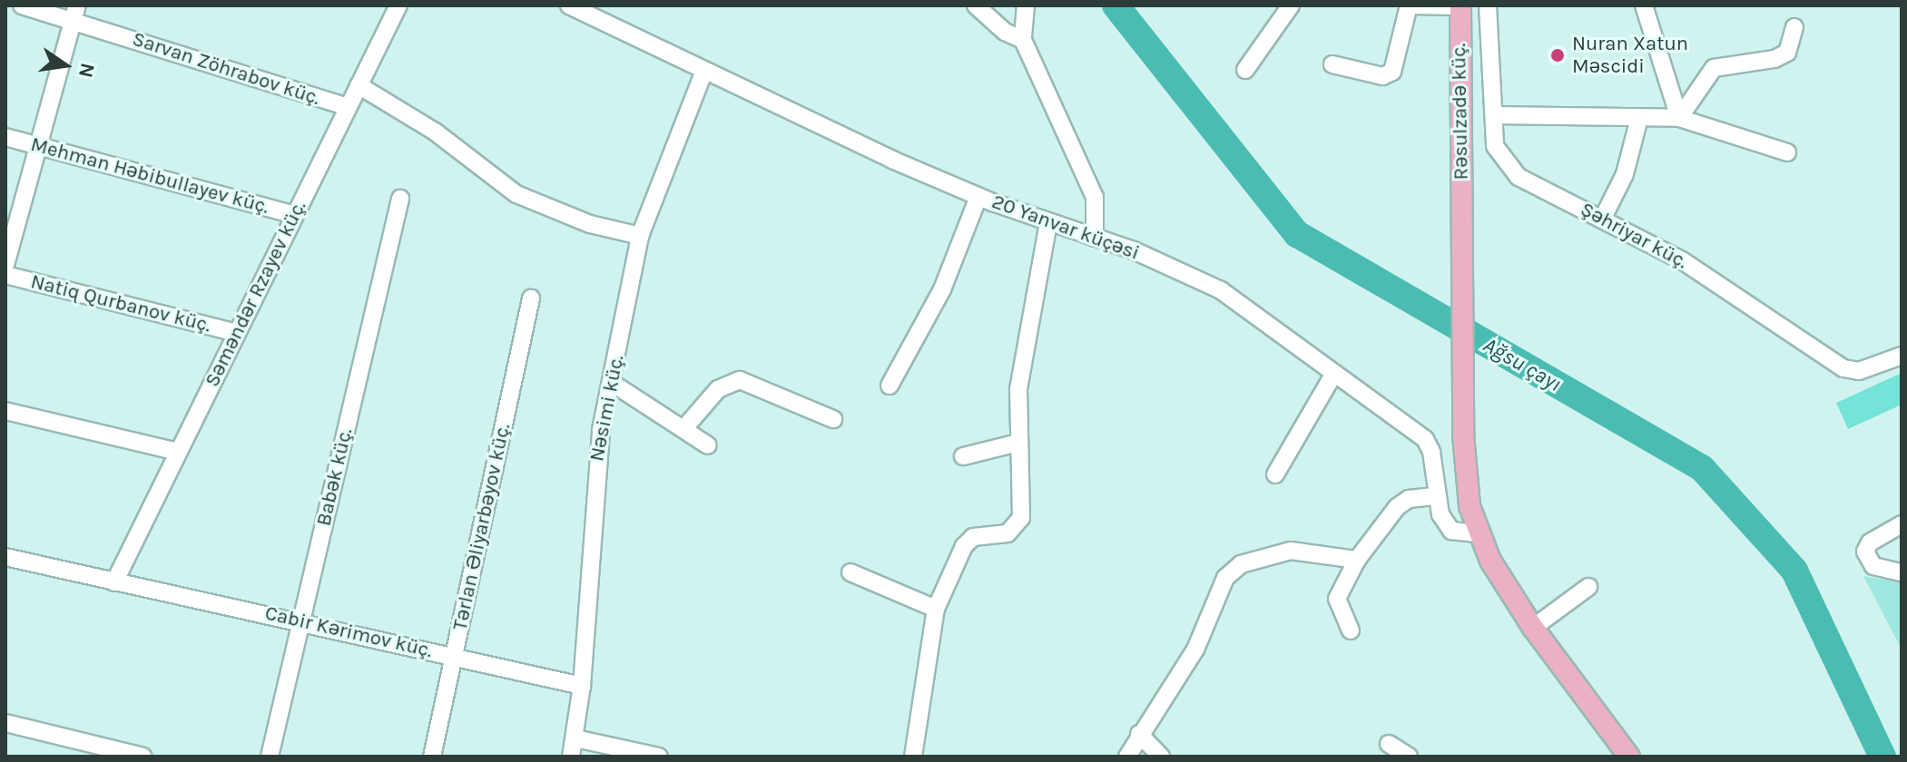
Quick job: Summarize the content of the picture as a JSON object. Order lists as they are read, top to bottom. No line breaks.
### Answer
{"streets":{"main road":["Rəsulzadə küç."],"street":["Sarvan Zöhrabov küç.","Mehman Həbibullayev küç.","20 Yanvar küçəsi","Şəhriyar küç.","Səməndər Rzayev küç.","Natiq Qurbanov küç.","Nəsimi küç.","Babək küç.","Tərlan Əliyarbəyov küç.","Cabir Kərimov küç."]},"crossings":[["Sarvan Zöhrabov küç.","Səməndər Rzayev küç."],["Rəsulzadə küç.","20 Yanvar küçəsi"],["Mehman Həbibullayev küç.","Səməndər Rzayev küç."],["20 Yanvar küçəsi","Nəsimi küç."],["Səməndər Rzayev küç.","Natiq Qurbanov küç."],["Səməndər Rzayev küç.","Cabir Kərimov küç."],["Nəsimi küç.","Cabir Kərimov küç."],["Babək küç.","Cabir Kərimov küç."],["Tərlan Əliyarbəyov küç.","Cabir Kərimov küç."]],"water":["Ağsu çayı"],"places":["Nuran Xatun Məscidi"],"north":"right"}
